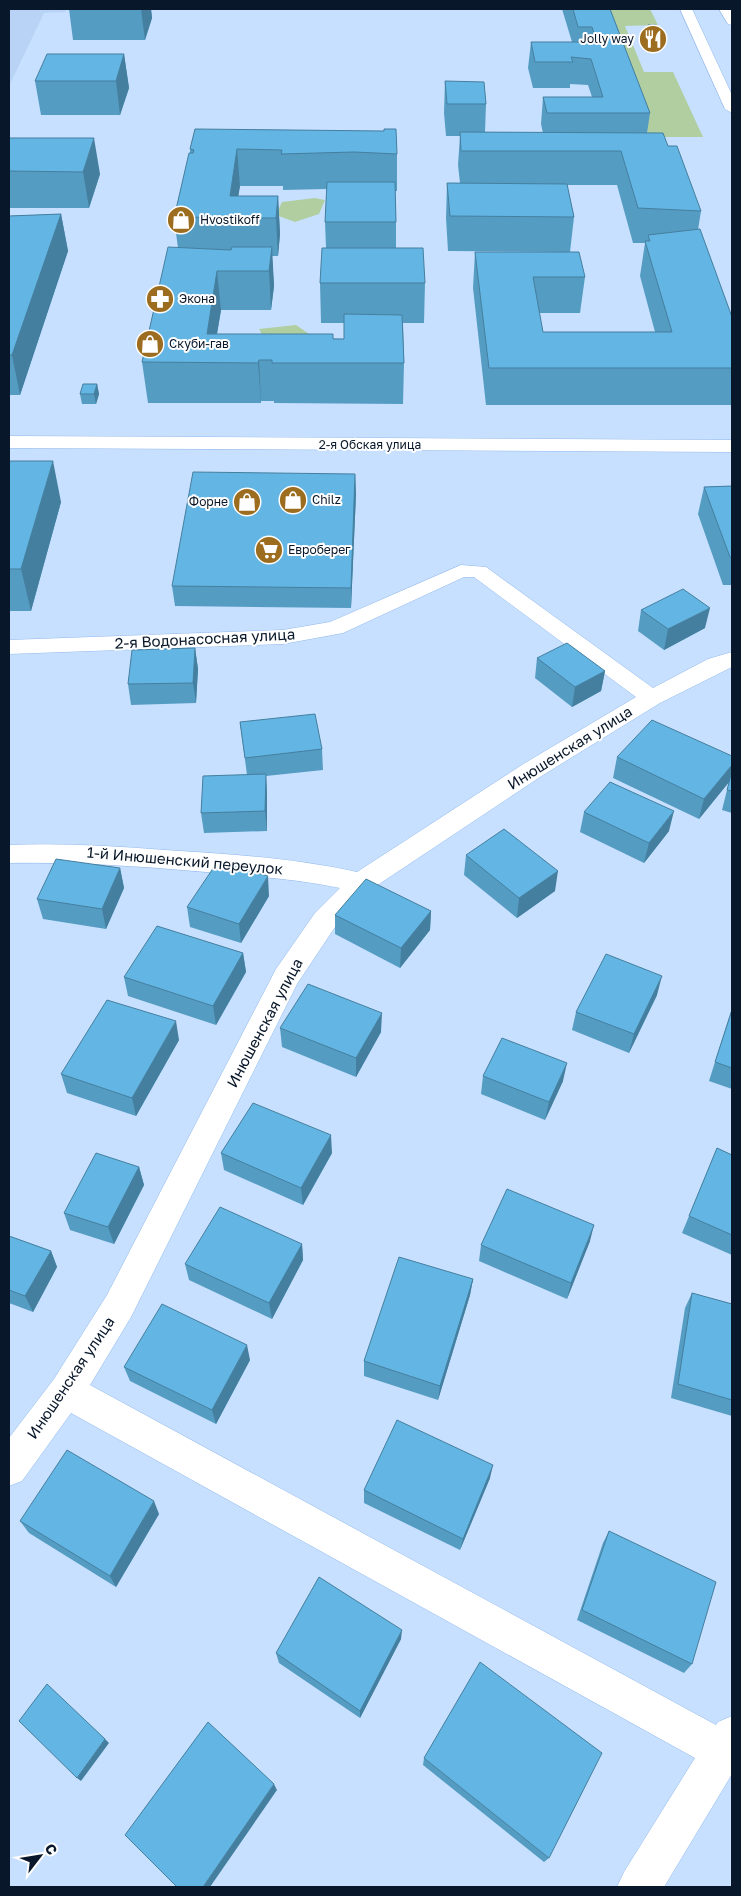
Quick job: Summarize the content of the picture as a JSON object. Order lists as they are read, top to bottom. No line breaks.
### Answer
{"streets":{"main road":["2-я Обская улица","2-я Водонасосная улица","Инюшенская улица","1-й Инюшенский переулок"]},"crossings":[["2-я Водонасосная улица","Инюшенская улица"],["Инюшенская улица","1-й Инюшенский переулок"]],"places":{"restaurant":["Jolly way"],"shop":["Hvostikoff","Скуби-гав","Chilz","Форне"],"pharmacy":["Экона"],"supermarket":["Евроберег"]},"north":"top right"}
